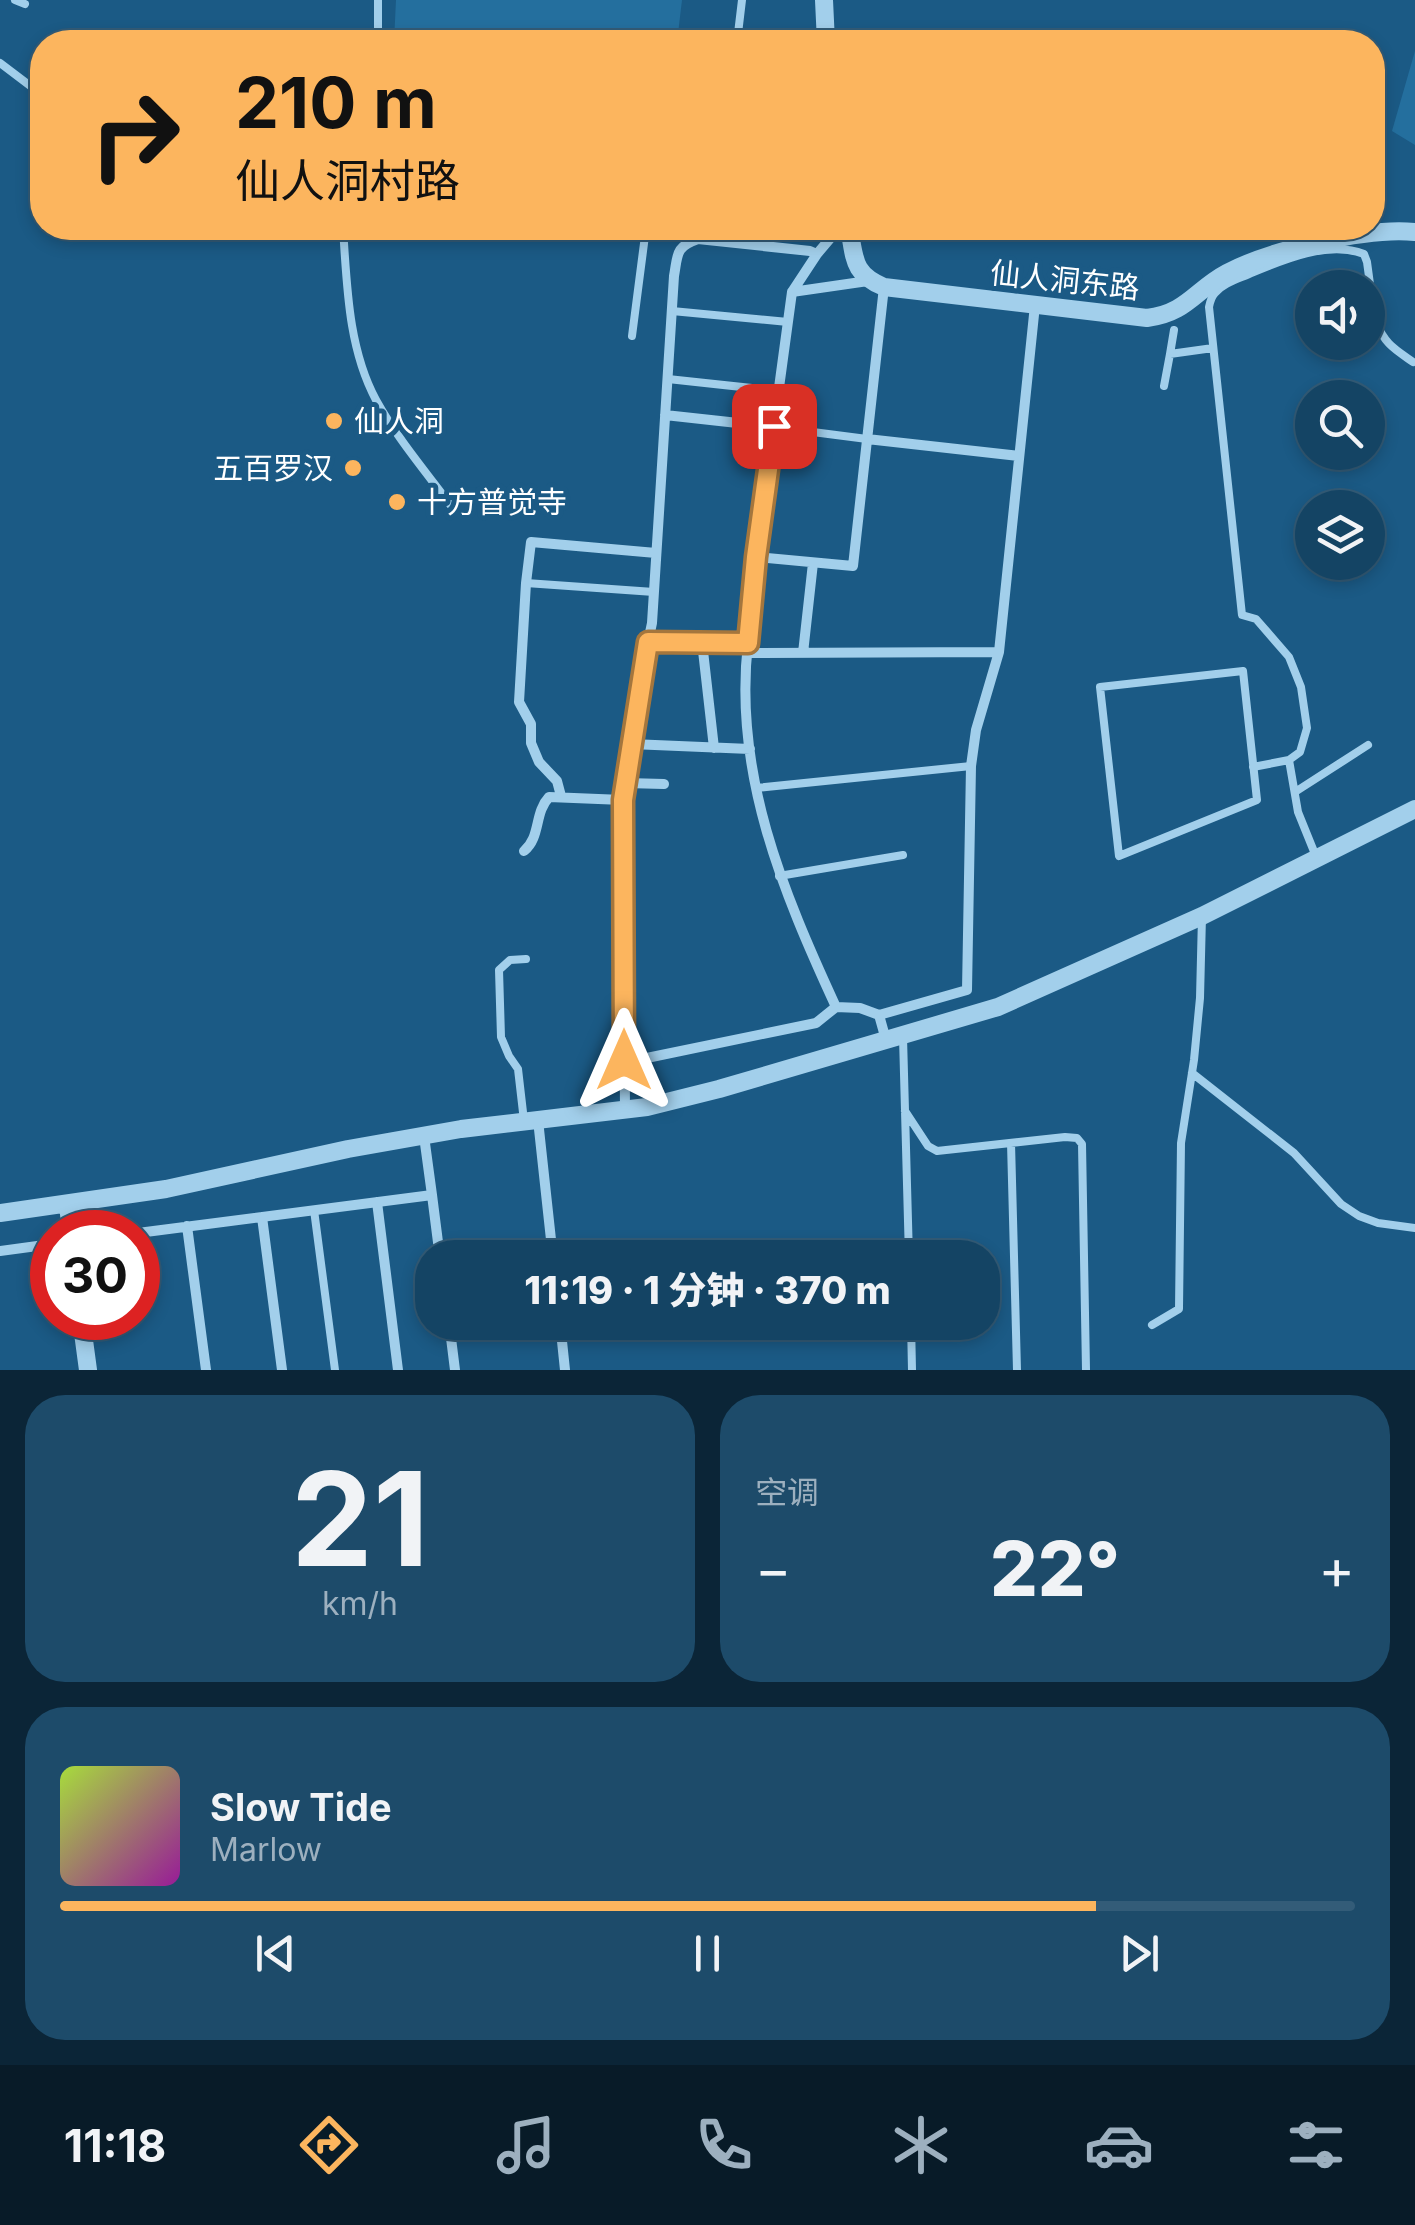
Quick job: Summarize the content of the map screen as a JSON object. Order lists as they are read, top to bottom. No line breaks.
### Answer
{"streets":{"street":["仙人洞东路"]},"places":["仙人洞","五百罗汉","十方普觉寺"],"page":{"turn":["210 m","仙人洞村路"],"limit":"30","trip":"11:19 · 1 分钟 · 370 m","tile":[["21","km/h"],"空调"],"heat":["−","22°","+"],"song":["Slow Tide","Marlow"],"tabs":"11:18"}}
